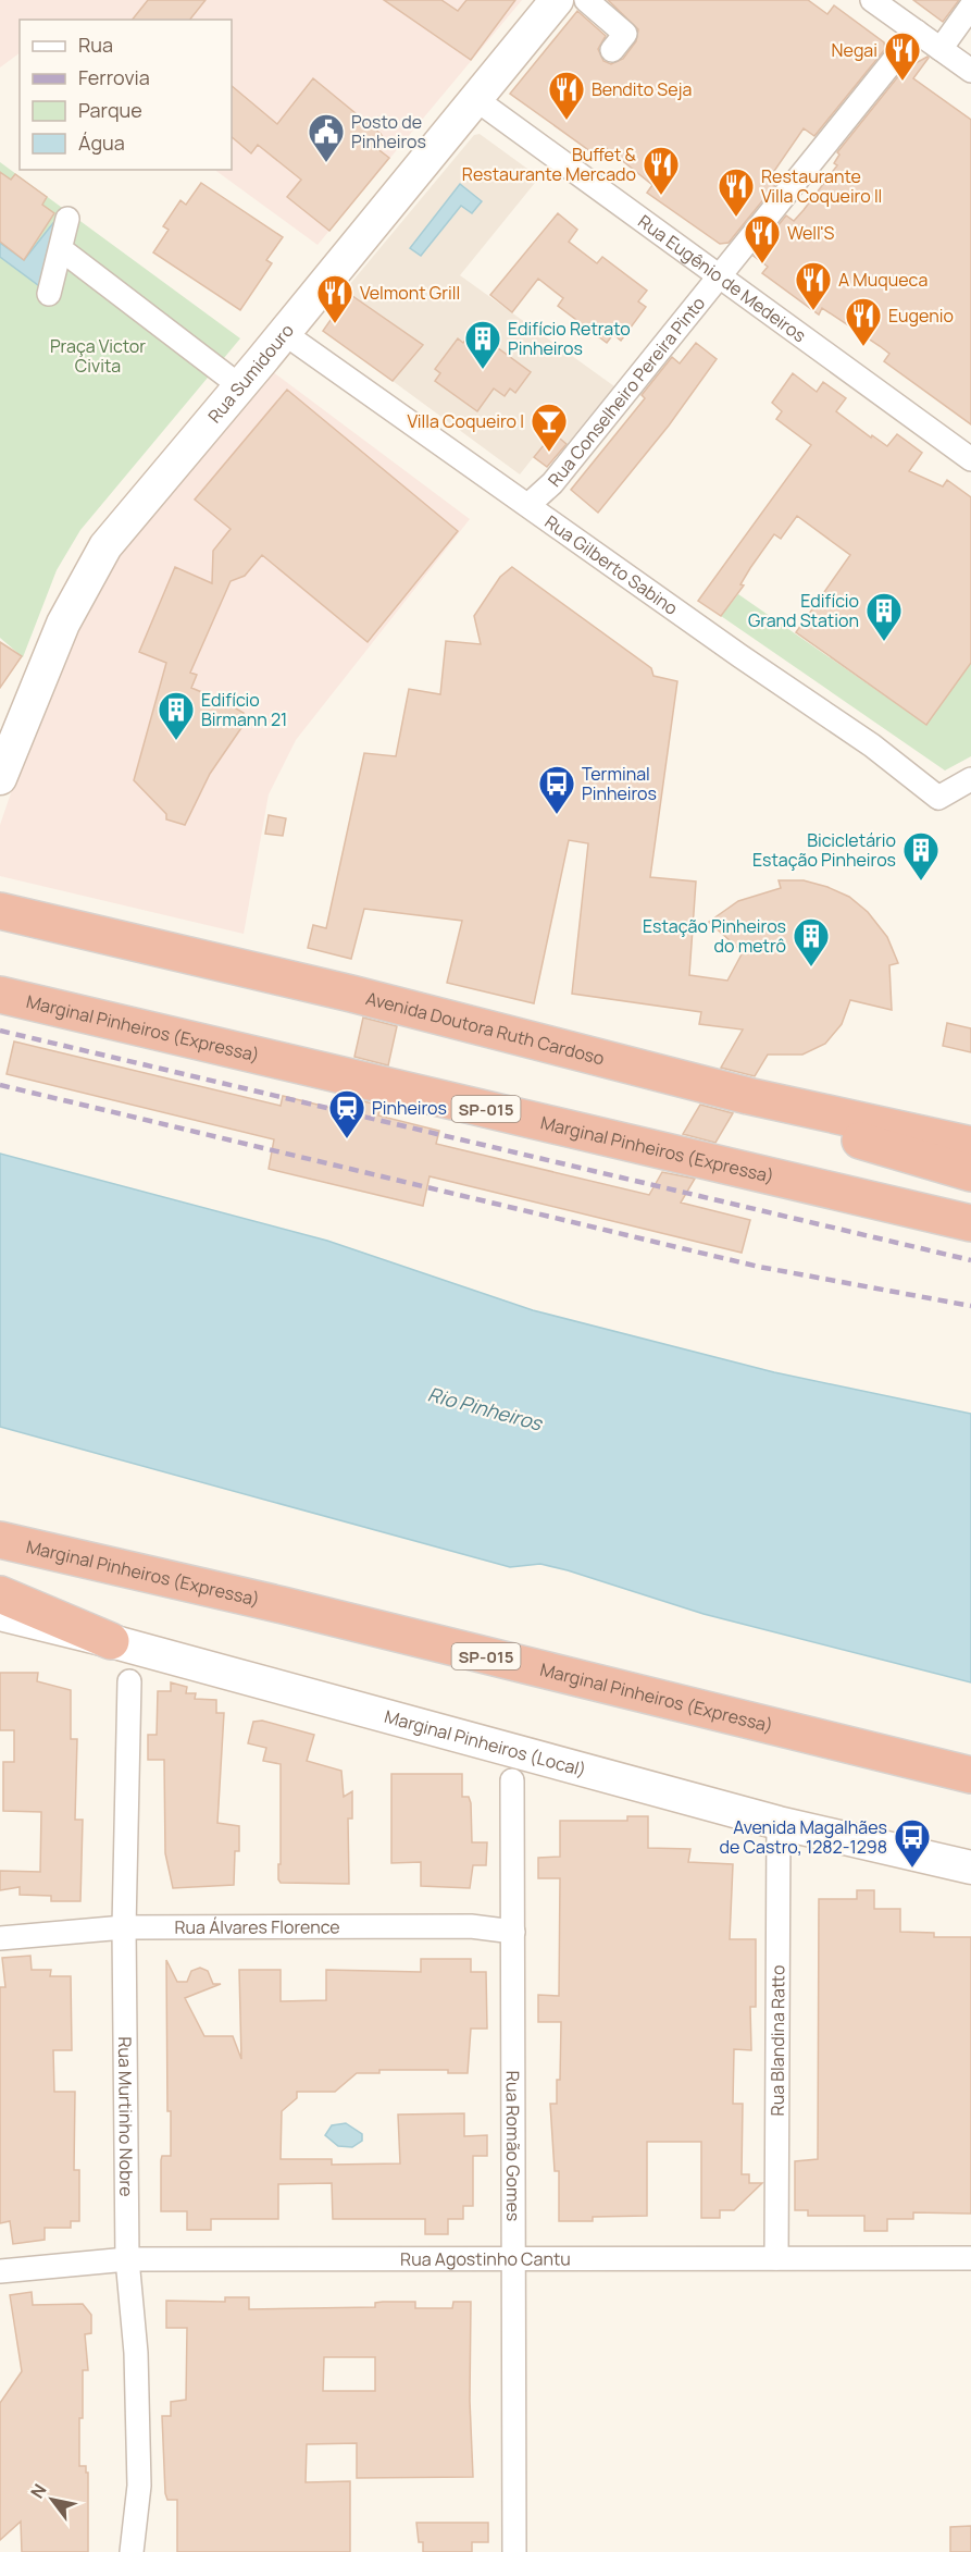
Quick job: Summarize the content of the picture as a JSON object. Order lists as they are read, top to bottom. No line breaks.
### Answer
{"streets":{"highway":["Marginal Pinheiros (Expressa)","Avenida Doutora Ruth Cardoso","SP-015"],"main road":["Rua Sumidouro","Marginal Pinheiros (Local)"],"street":["Rua Eugênio de Medeiros","Rua Conselheiro Pereira Pinto","Rua Gilberto Sabino","Rua Álvares Florence","Rua Blandina Ratto","Rua Murtinho Nobre","Rua Romão Gomes","Rua Agostinho Cantu"]},"crossings":[["Rua Eugênio de Medeiros","Rua Sumidouro"],["Rua Eugênio de Medeiros","Rua Conselheiro Pereira Pinto"],["Rua Sumidouro","Rua Gilberto Sabino"],["Rua Conselheiro Pereira Pinto","Rua Gilberto Sabino"],["Marginal Pinheiros (Local)","Rua Blandina Ratto"],["Rua Álvares Florence","Rua Murtinho Nobre"],["Rua Álvares Florence","Rua Romão Gomes"],["Rua Blandina Ratto","Rua Agostinho Cantu"],["Rua Murtinho Nobre","Rua Agostinho Cantu"],["Rua Romão Gomes","Rua Agostinho Cantu"]],"water":["Rio Pinheiros"],"parks":["Praça Victor Civita"],"places":{"restaurant":["Negai","Bendito Seja","Buffet & Restaurante Mercado","Restaurante Villa Coqueiro II","Well'S","A Muqueca","Velmont Grill","Eugenio"],"public building":["Posto de Pinheiros"],"building":["Edifício Retrato Pinheiros","Edifício Grand Station","Edifício Birmann 21","Bicicletário Estação Pinheiros","Estação Pinheiros do metrô"],"bar":["Villa Coqueiro I"],"bus stop":["Terminal Pinheiros","Avenida Magalhães de Castro, 1282-1298"],"station":["Pinheiros"]},"legend":["Rua","Ferrovia","Parque","Água"],"north":"top left"}
